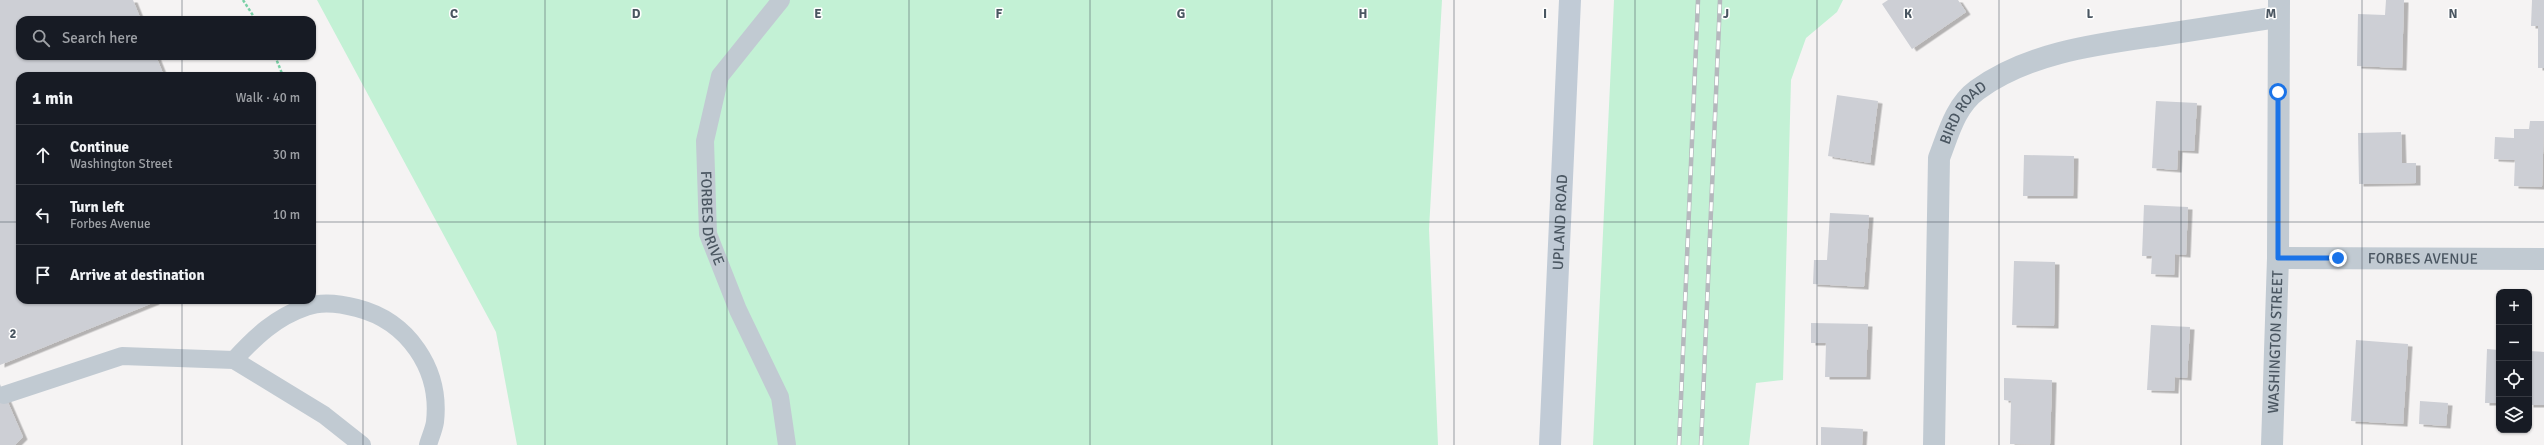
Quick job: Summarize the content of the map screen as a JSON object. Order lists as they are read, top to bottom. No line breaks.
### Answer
{"streets":{"main road":["UPLAND ROAD"],"street":["BIRD ROAD","FORBES AVENUE","WASHINGTON STREET"],"lane":["FORBES DRIVE"]},"crossings":[["BIRD ROAD","WASHINGTON STREET"],["FORBES AVENUE","WASHINGTON STREET"]],"page":{"search":"Search here","heading":["1 min","Walk · 40 m"],"list":[["Continue","Washington Street","30 m"],["Turn left","Forbes Avenue","10 m"],"Arrive at destination"],"map_buttons":["+","−"]},"grid":{"columns":["C","D","E","F","G","H","I","J","K","L","M","N"],"rows":["2"]}}
